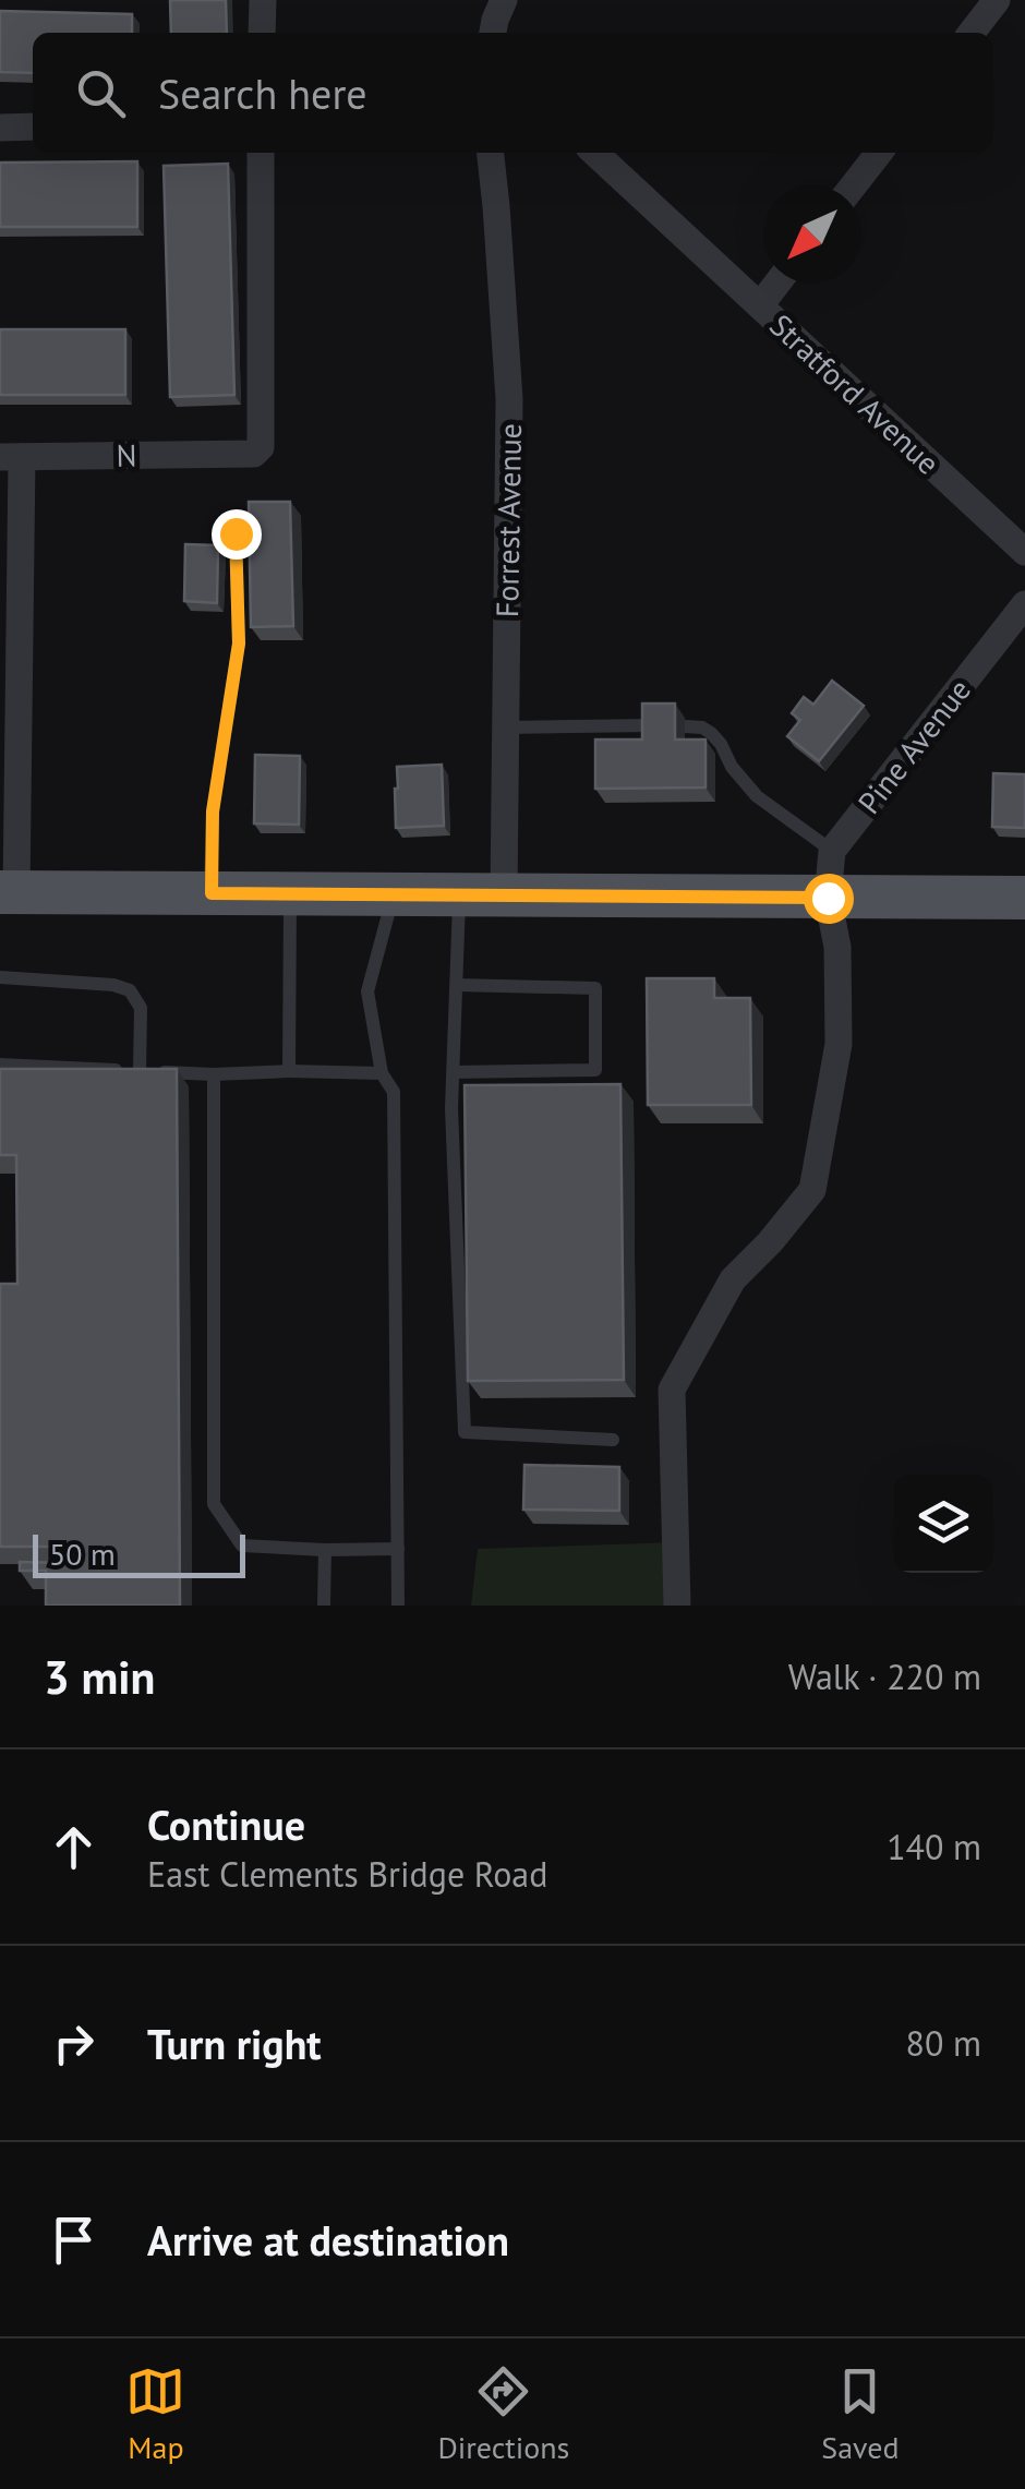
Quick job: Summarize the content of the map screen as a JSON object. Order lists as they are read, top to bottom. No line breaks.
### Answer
{"streets":{"street":["Stratford Avenue","N","Forrest Avenue","Pine Avenue"]},"scale_bar":"50 m","north":"bottom left","page":{"search":"Search here","scale":"50 m","heading":["3 min","Walk · 220 m"],"list":[["Continue","East Clements Bridge Road","140 m"],["Turn right","80 m"],"Arrive at destination"],"nav":["Map","Directions","Saved"]}}
